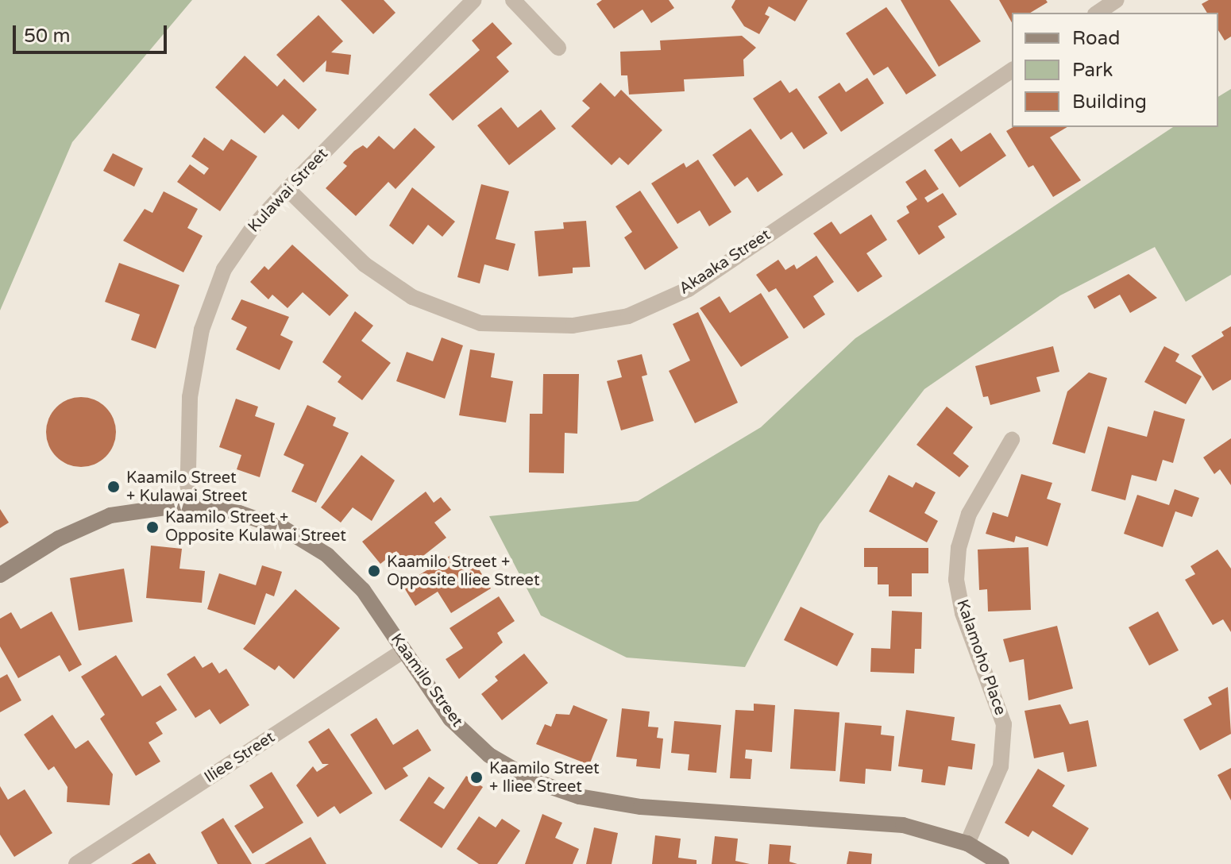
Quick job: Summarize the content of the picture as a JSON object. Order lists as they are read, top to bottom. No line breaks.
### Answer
{"streets":{"street":["Kulawai Street","Akaaka Street","Kalamoho Place","Kaamilo Street","Iliee Street"]},"crossings":[["Kulawai Street","Akaaka Street"],["Kulawai Street","Kaamilo Street"],["Kalamoho Place","Kaamilo Street"],["Kaamilo Street","Iliee Street"]],"places":["Kaamilo Street + Kulawai Street","Kaamilo Street + Opposite Kulawai Street","Kaamilo Street + Opposite Iliee Street","Kaamilo Street + Iliee Street"],"legend":["Road","Park","Building"],"scale_bar":"50 m"}
